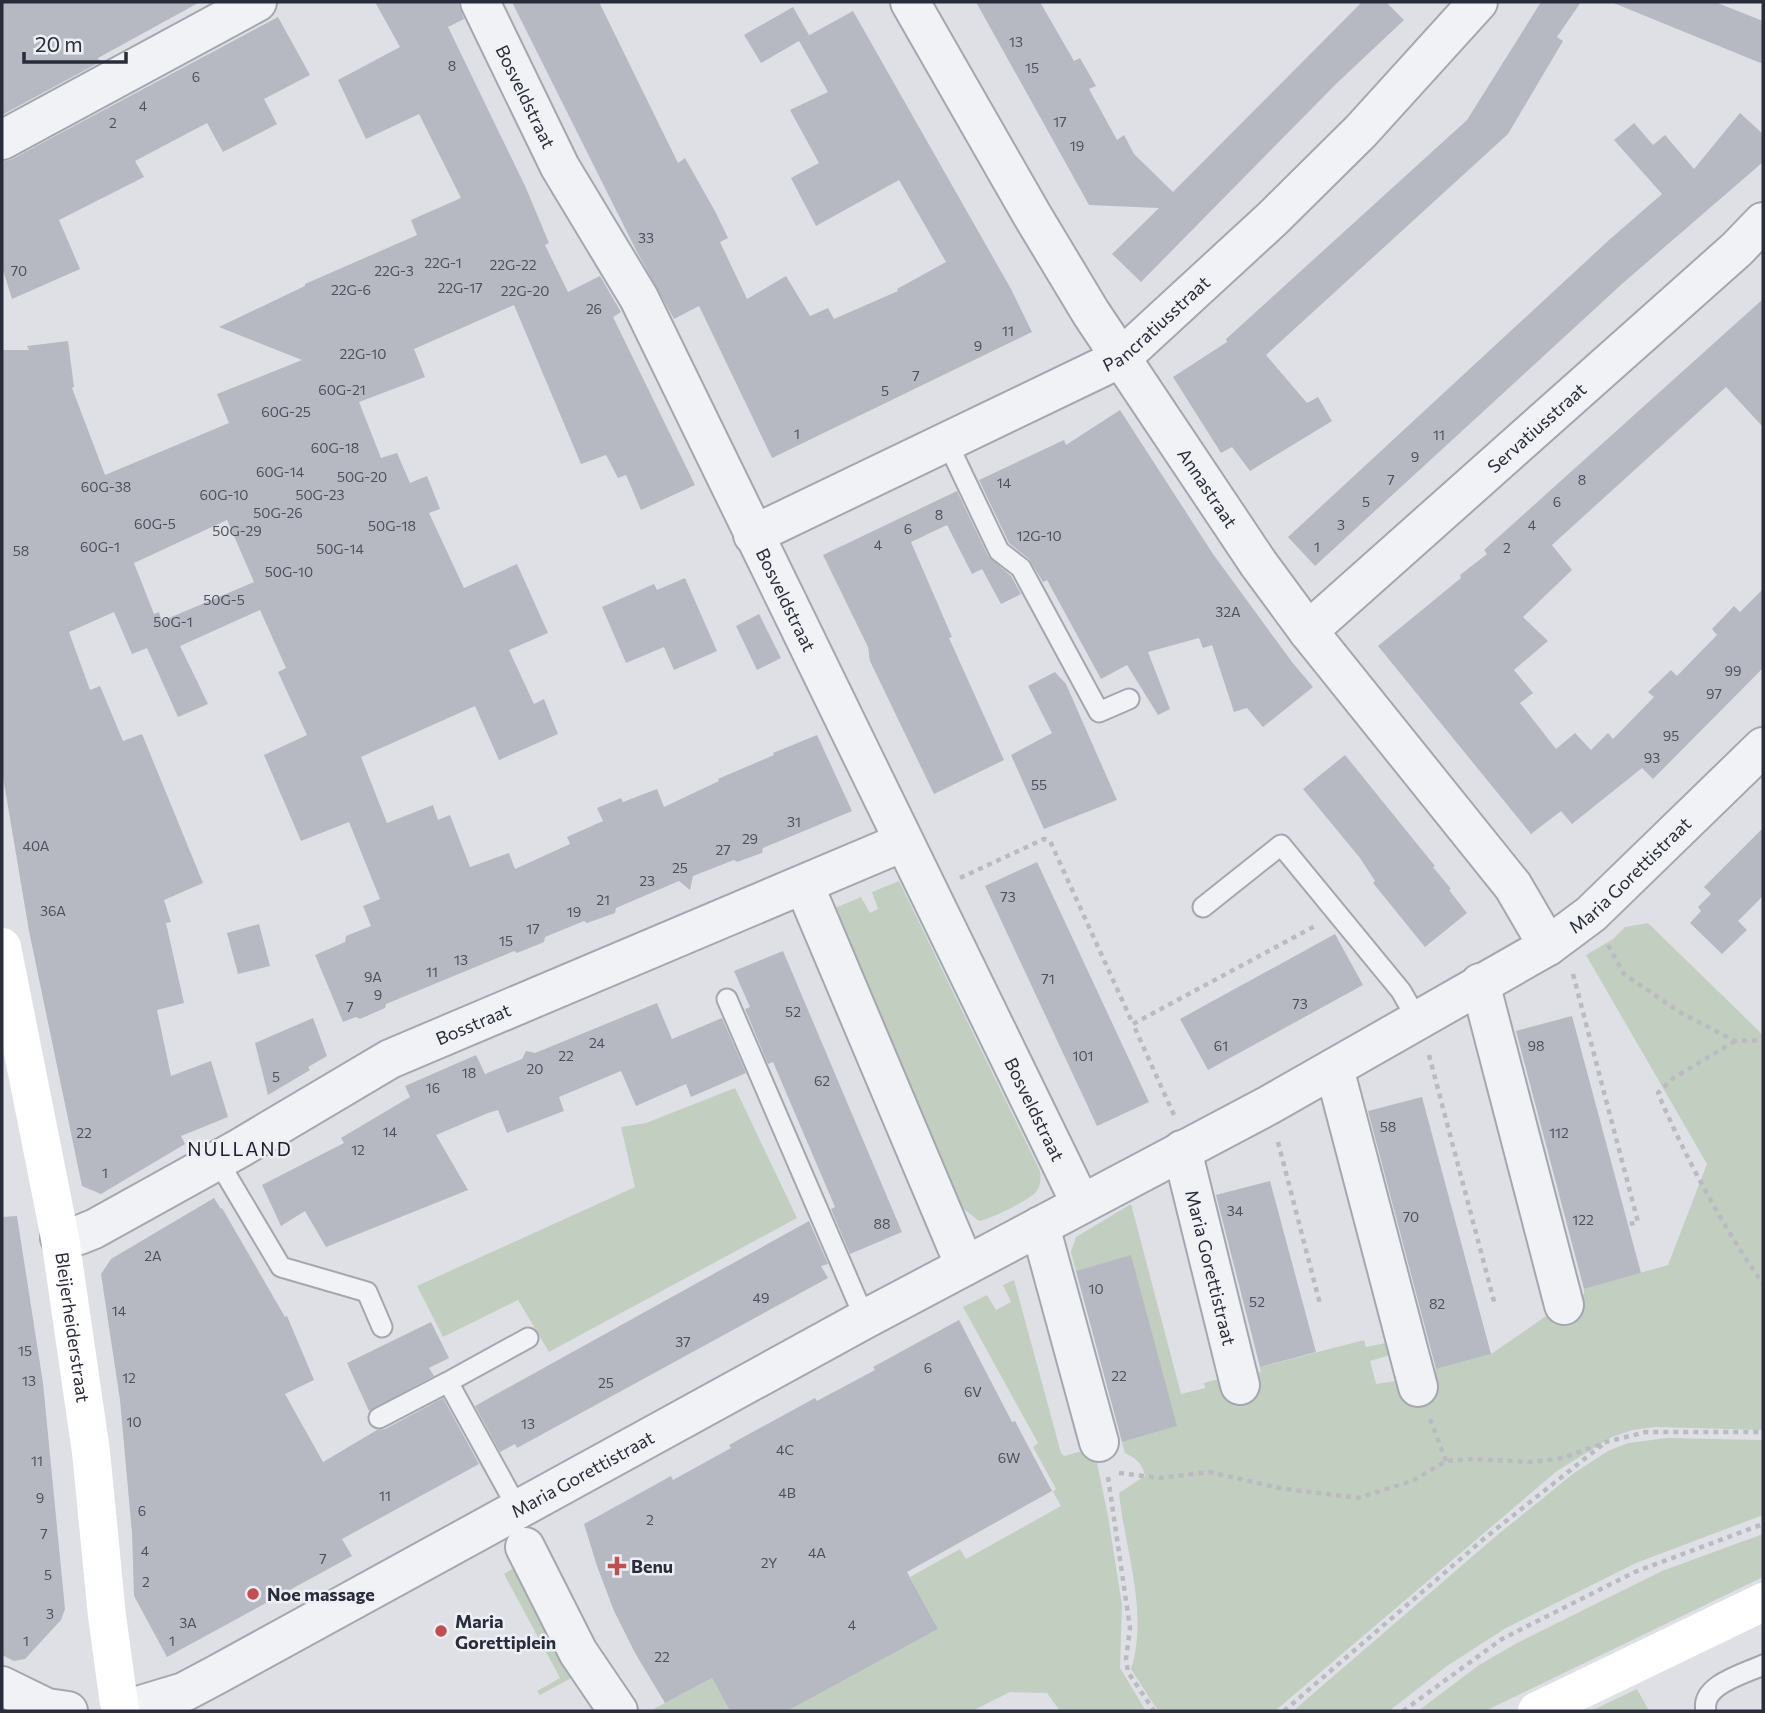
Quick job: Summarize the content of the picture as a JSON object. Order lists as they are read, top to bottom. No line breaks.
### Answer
{"streets":{"street":["Bosveldstraat","Pancratiusstraat","Servatiusstraat","Annastraat","Maria Gorettistraat","Bosstraat","Bleijerheiderstraat"]},"crossings":[["Bosveldstraat","Pancratiusstraat"],["Bosveldstraat","Maria Gorettistraat"],["Bosveldstraat","Bosstraat"],["Pancratiusstraat","Annastraat"],["Servatiusstraat","Annastraat"],["Annastraat","Maria Gorettistraat"],["Maria Gorettistraat","Bleijerheiderstraat"],["Bosstraat","Bleijerheiderstraat"]],"districts":["NULLAND"],"places":{"health":["Benu"],"other":["Noe massage","Maria Gorettiplein"]},"house_numbers":["13","8","15","6","4","17","2","19","33","22G-1","22G-22","70","22G-3","22G-17","22G-6","22G-20","26","11","9","22G-10","7","60G-21","5","60G-25","1","11","60G-18","9","60G-14","50G-20","7","8","14","60G-38","60G-10","50G-23","5","6","50G-26","8","60G-5","3","4","50G-18","6","50G-29","12G-10","4","60G-1","1","2","50G-14","58","50G-10","50G-5","32A","50G-1","99","97","95","93","55","31","29","40A","27","25","23","73","21","36A","19","17","15","13","11","9A","71","9","73","7","52","24","61","98","22","101","20","18","5","62","16","58","14","22","112","12","1","34","70","122","88","2A","10","49","52","82","14","37","15","6","22","12","13","25","6V","10","13","4C","6W","11","4B","11","9","6","2","7","4","4A","7","2Y","5","2","3","3A","4","1","1","22"],"scale_bar":"20 m"}
